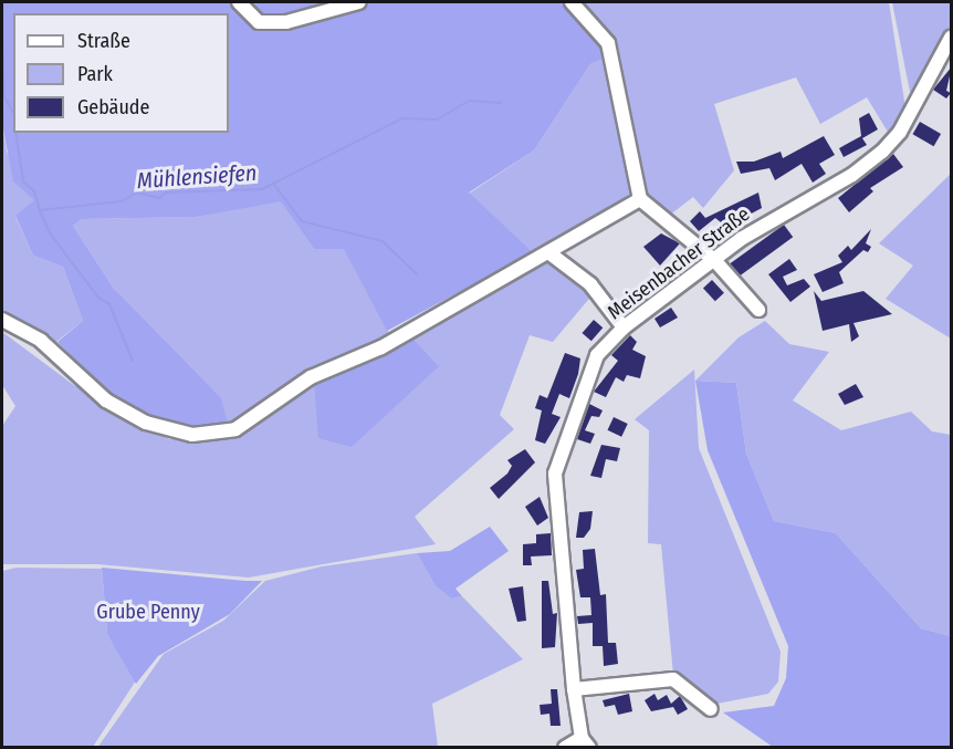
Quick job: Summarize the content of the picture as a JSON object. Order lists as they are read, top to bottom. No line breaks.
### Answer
{"streets":{"street":["Meisenbacher Straße"]},"water":["Mühlensiefen"],"parks":["Grube Penny"],"legend":["Straße","Park","Gebäude"]}
